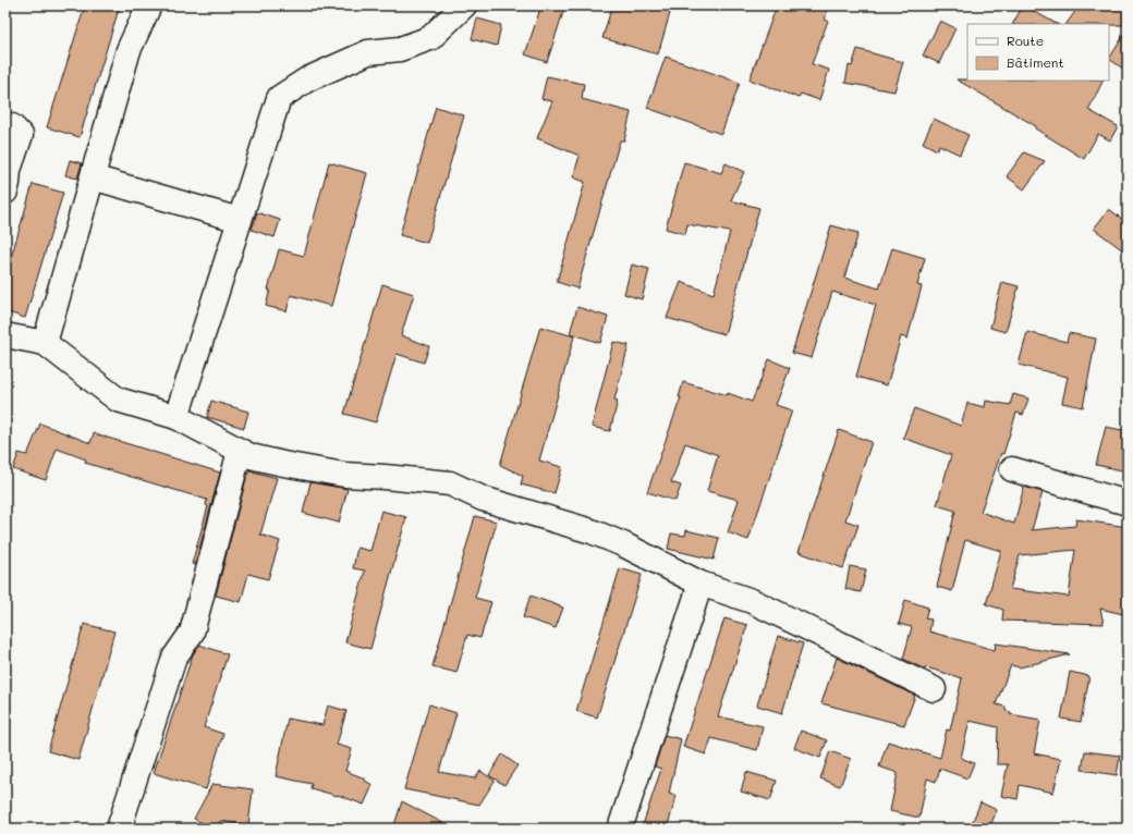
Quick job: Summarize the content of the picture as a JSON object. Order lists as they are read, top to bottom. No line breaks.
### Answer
{"legend":["Route","Bâtiment"]}
